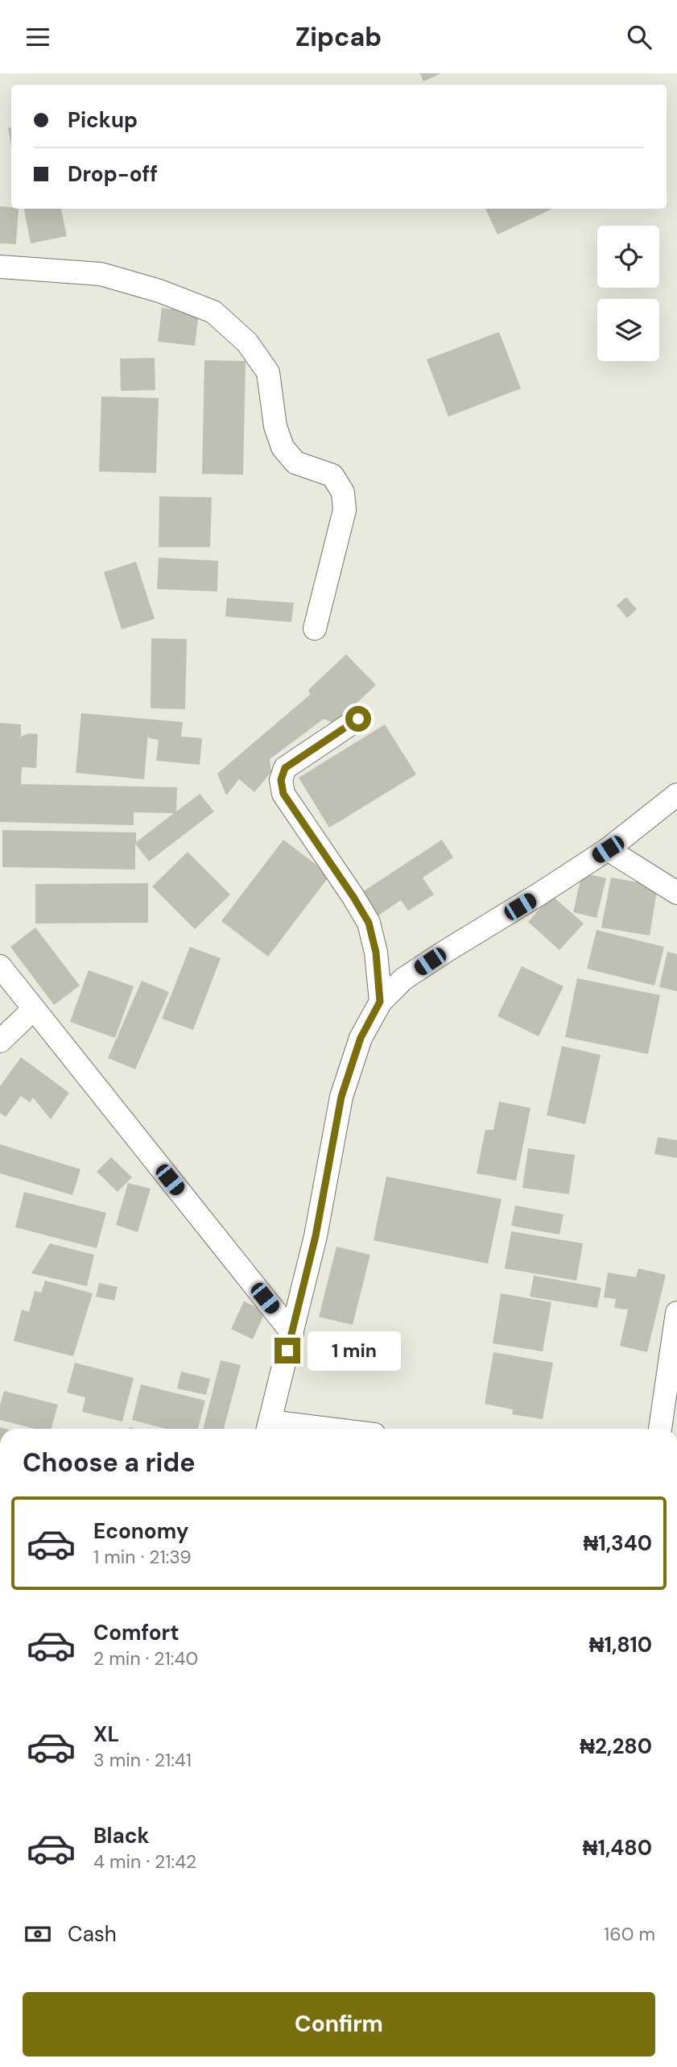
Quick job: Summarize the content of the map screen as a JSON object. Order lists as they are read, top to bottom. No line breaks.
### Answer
{"page":{"header":"Zipcab","banner":["Pickup","Drop-off"],"bubble":"1 min","heading":"Choose a ride","list":[{"name":"Economy","note":"1 min · 21:39","value":"₦1,340"},{"name":"Comfort","note":"2 min · 21:40","value":"₦1,810"},{"name":"XL","note":"3 min · 21:41","value":"₦2,280"},{"name":"Black","note":"4 min · 21:42","value":"₦1,480"}],"pay":["Cash","160 m"],"buttons":"Confirm"}}
